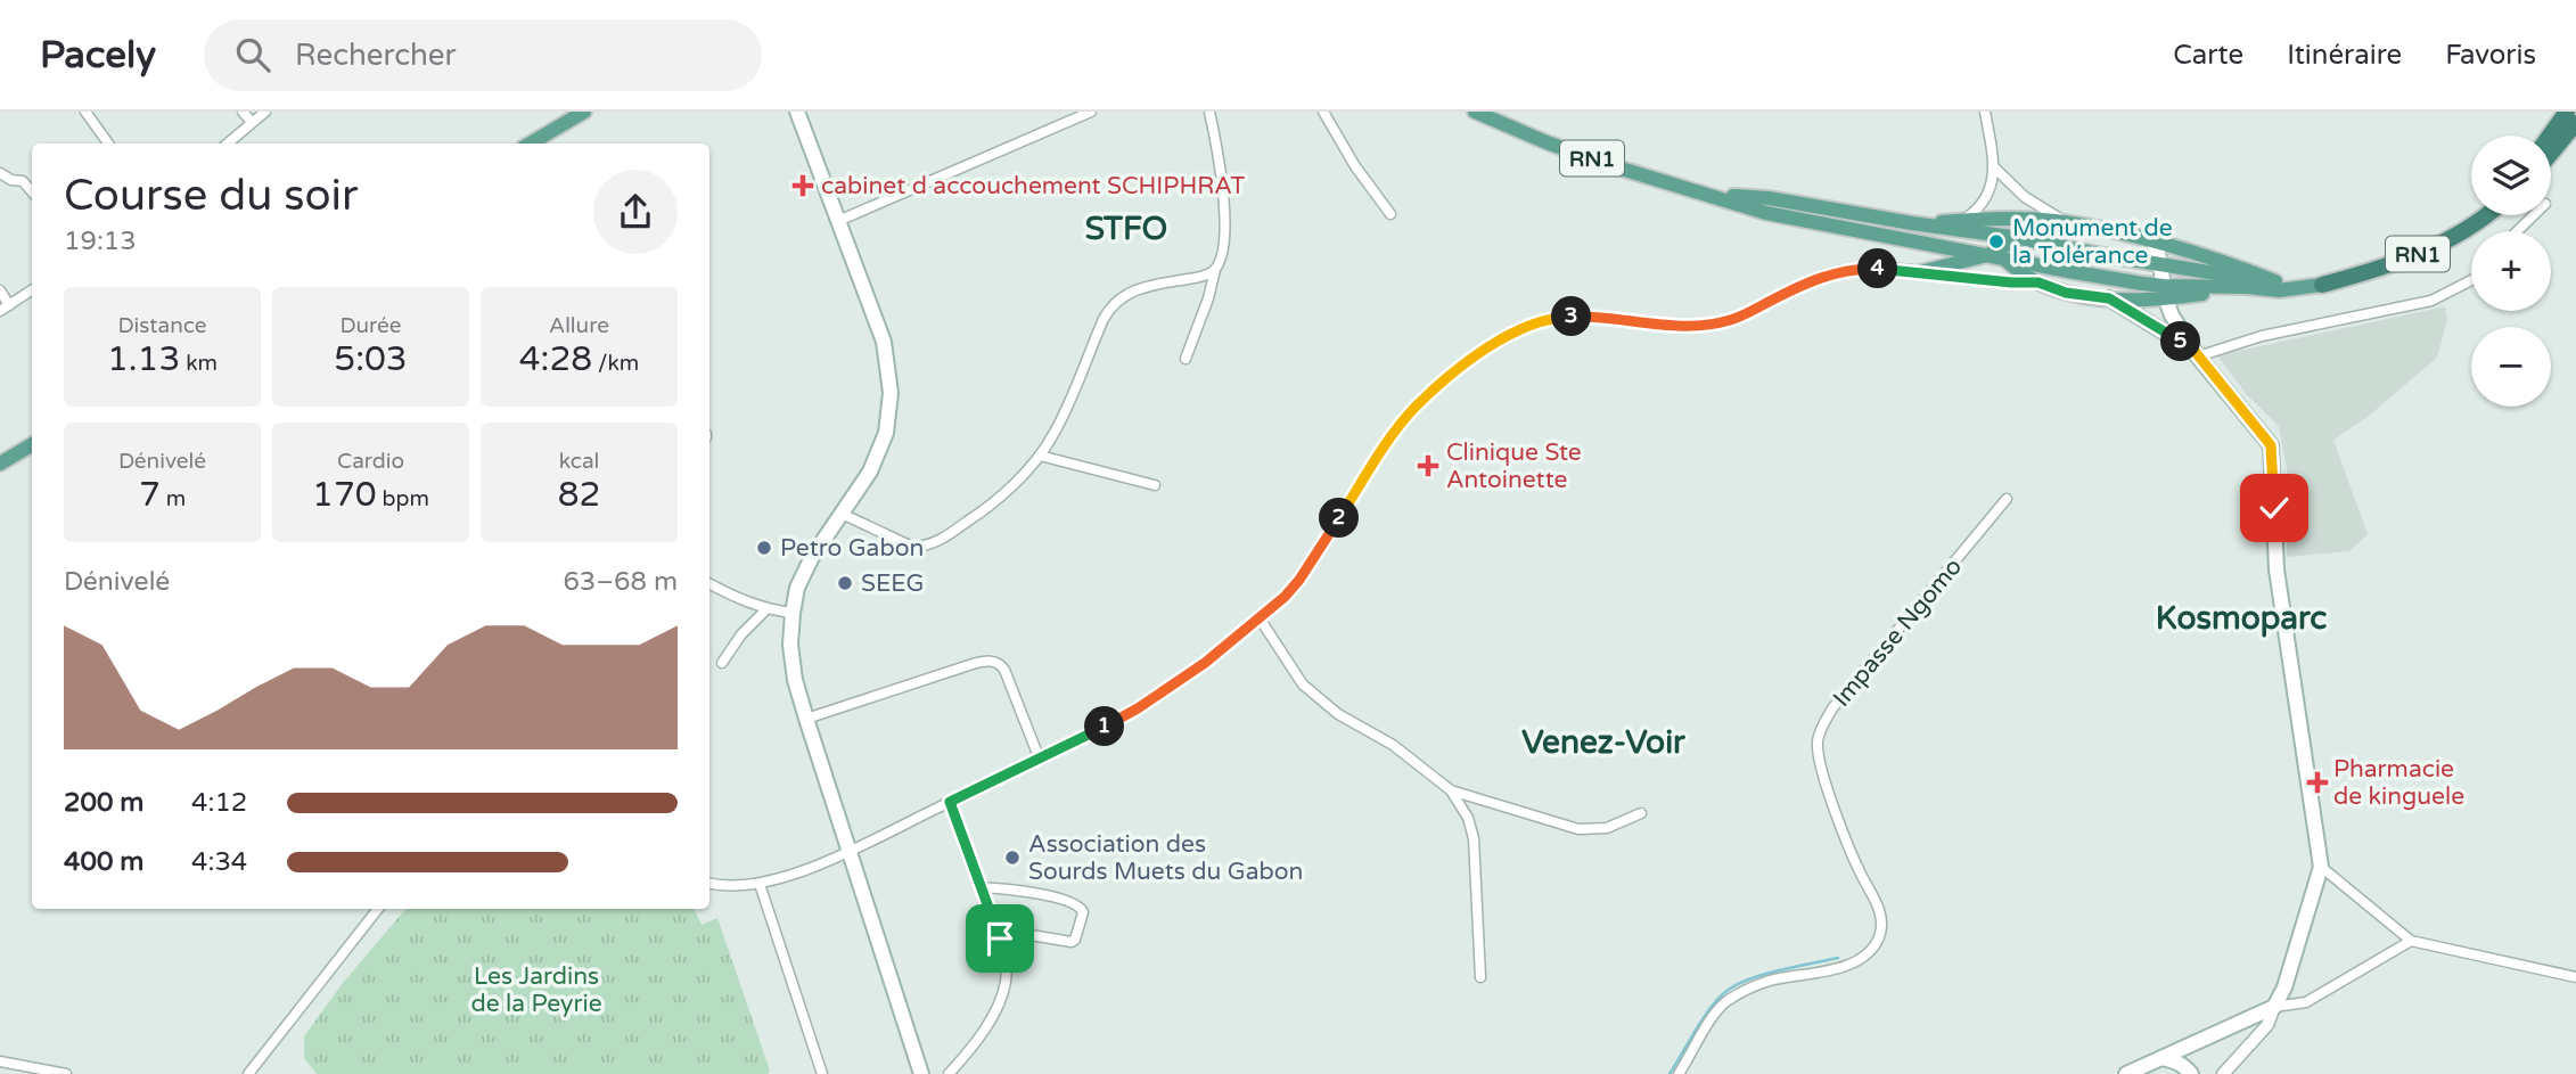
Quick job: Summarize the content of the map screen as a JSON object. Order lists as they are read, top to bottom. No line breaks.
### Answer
{"streets":{"highway":["RN1"],"street":["Impasse Ngomo"]},"districts":["STFO","Kosmoparc","Venez-Voir"],"parks":["Les Jardins de la Peyrie"],"places":{"health":["cabinet d accouchement SCHIPHRAT","Clinique Ste Antoinette","Pharmacie de kinguele"],"other":["Monument de la Tolérance","Petro Gabon","SEEG","Association des Sourds Muets du Gabon"]},"page":{"header":"Pacely","search":"Rechercher","nav":["Carte","Itinéraire","Favoris"],"map_buttons":["+","−"],"heading":["Course du soir","19:13"],"pins":["4","3","5","2","1"],"stats":[["Distance","1.13 km"],["Durée","5:03"],["Allure","4:28 /km"],["Dénivelé","7 m"],["Cardio","170 bpm"],["kcal","82"]],"chart":["Dénivelé","63–68 m"],"list":[{"name":"200 m","note":"4:12"},{"name":"400 m","note":"4:34"}]}}
